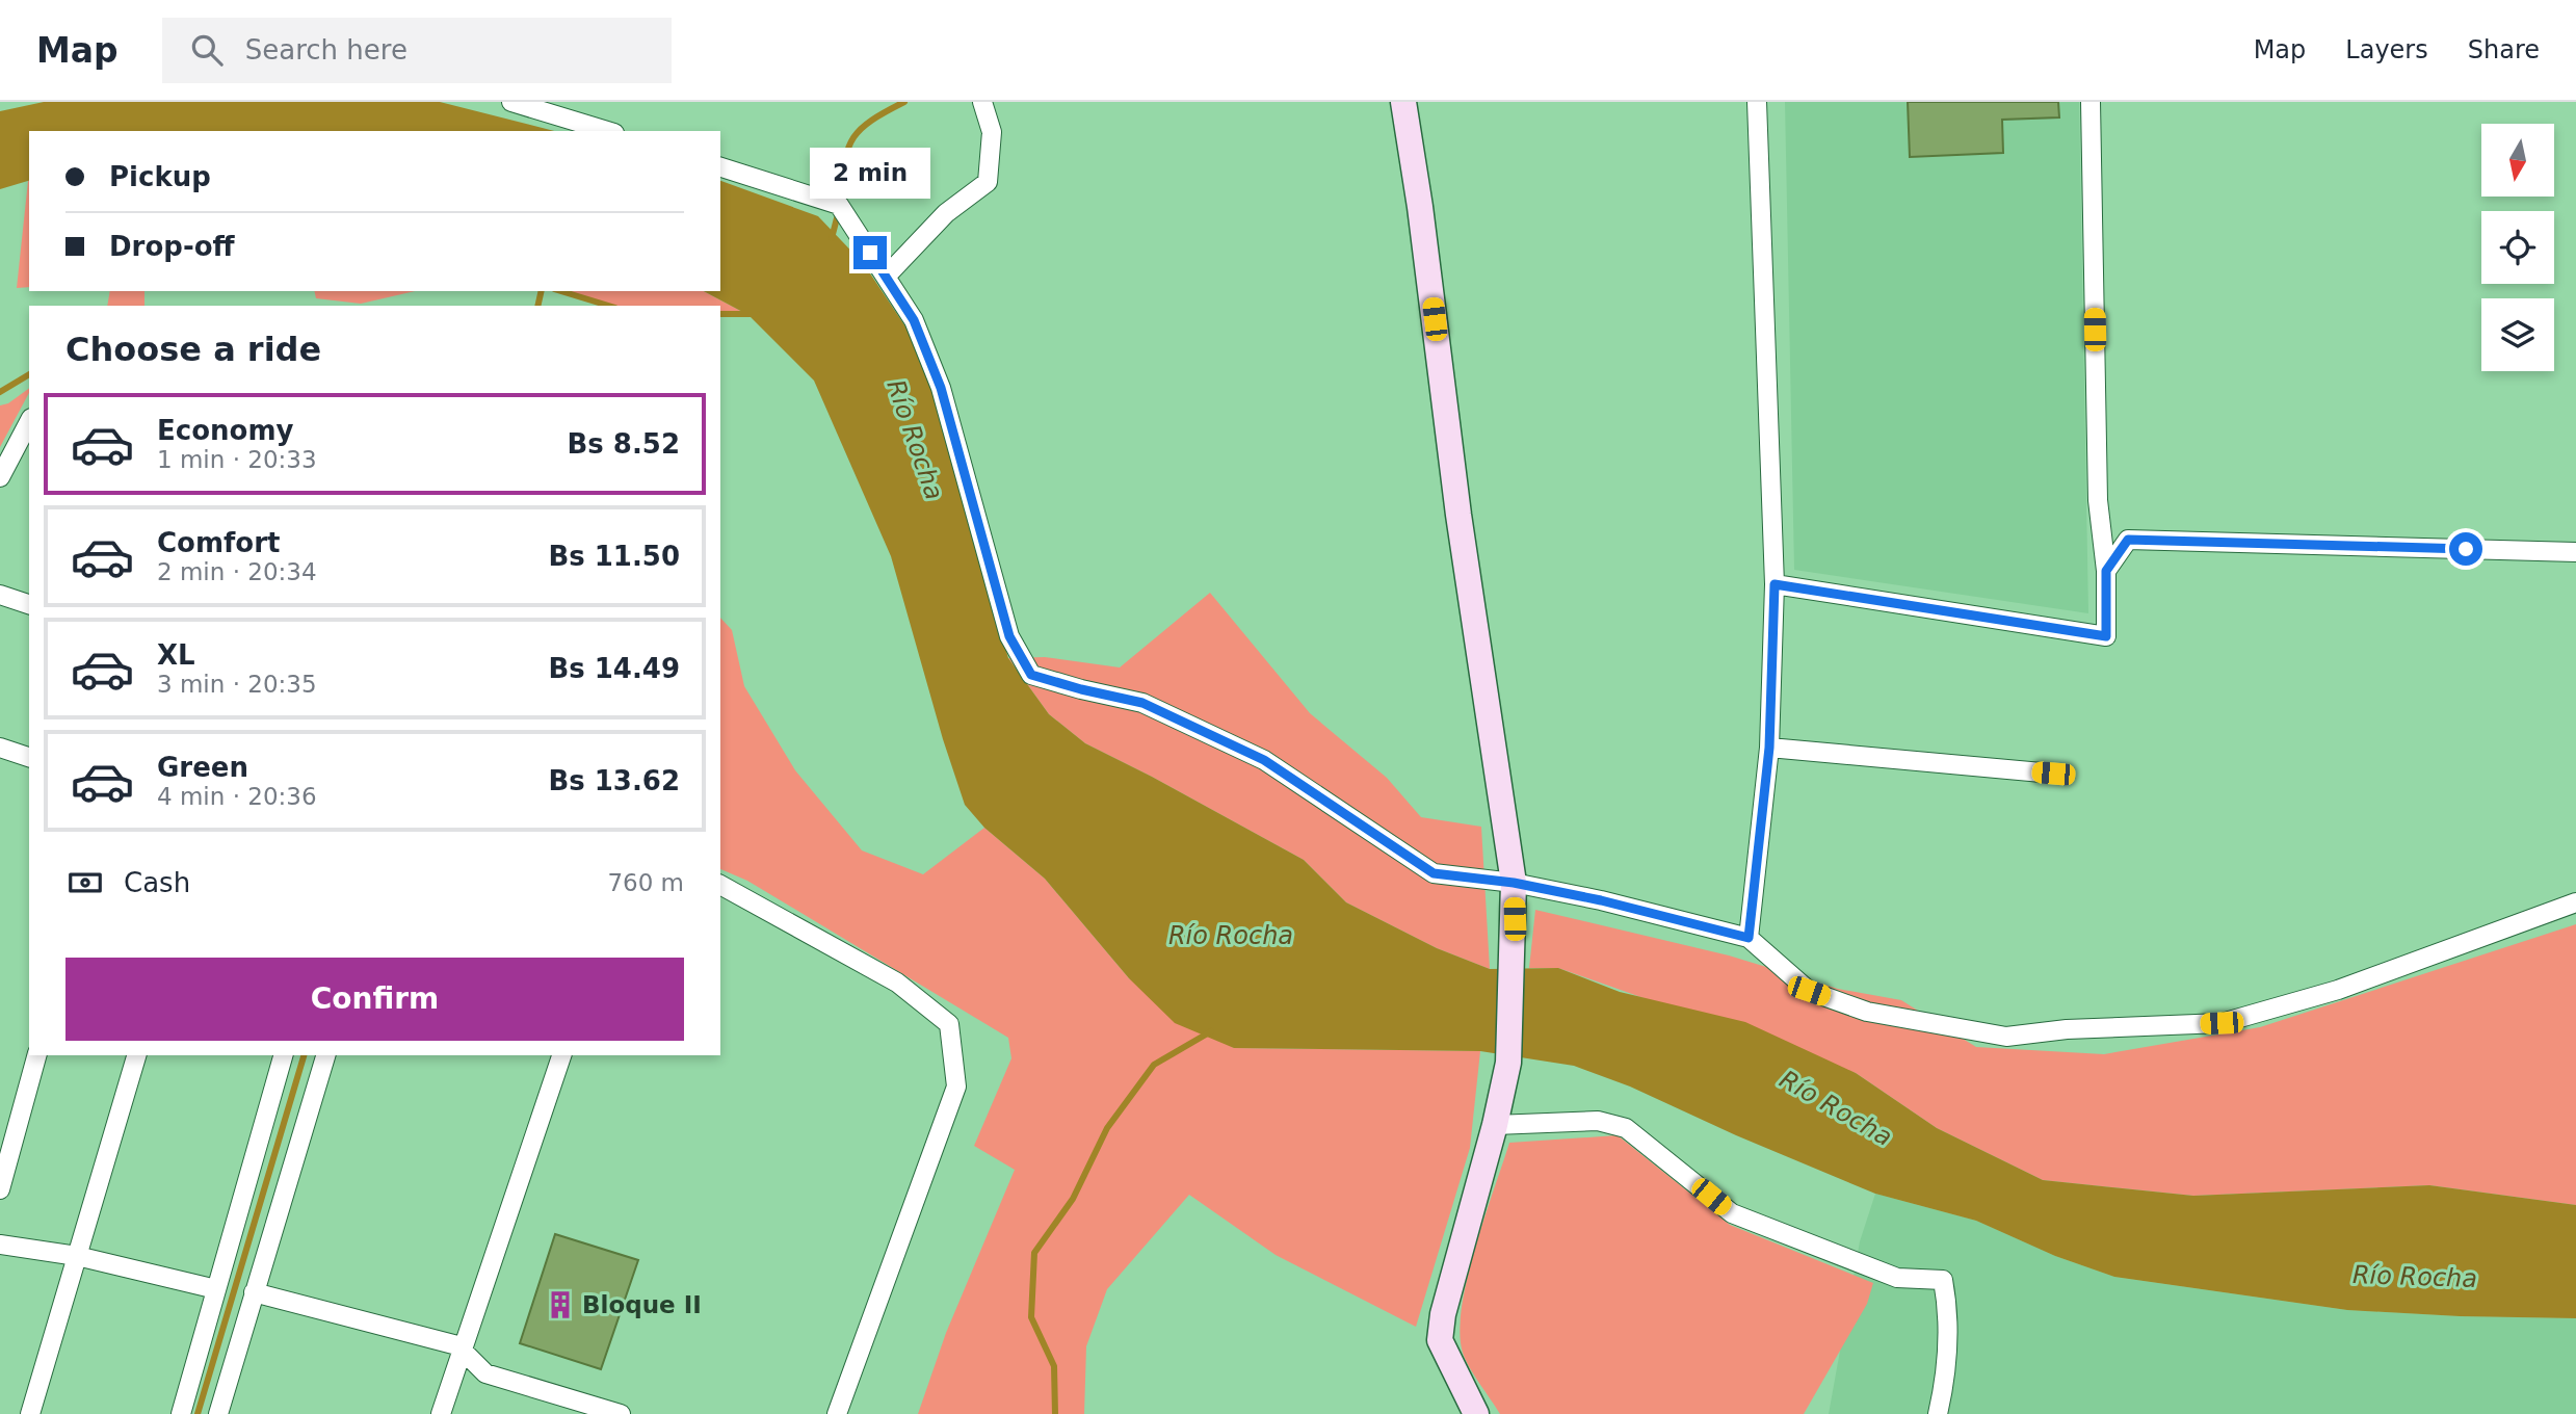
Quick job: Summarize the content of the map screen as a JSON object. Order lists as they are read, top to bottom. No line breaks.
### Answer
{"water":["Río Rocha"],"places":{"building":["Bloque II"]},"north":"bottom","page":{"header":"Map","search":"Search here","nav":["Map","Layers","Share"],"banner":["Pickup","Drop-off"],"bubble":"2 min","heading":"Choose a ride","list":[{"name":"Economy","note":"1 min · 20:33","value":"Bs 8.52"},{"name":"Comfort","note":"2 min · 20:34","value":"Bs 11.50"},{"name":"XL","note":"3 min · 20:35","value":"Bs 14.49"},{"name":"Green","note":"4 min · 20:36","value":"Bs 13.62"}],"pay":["Cash","760 m"],"buttons":"Confirm"}}
